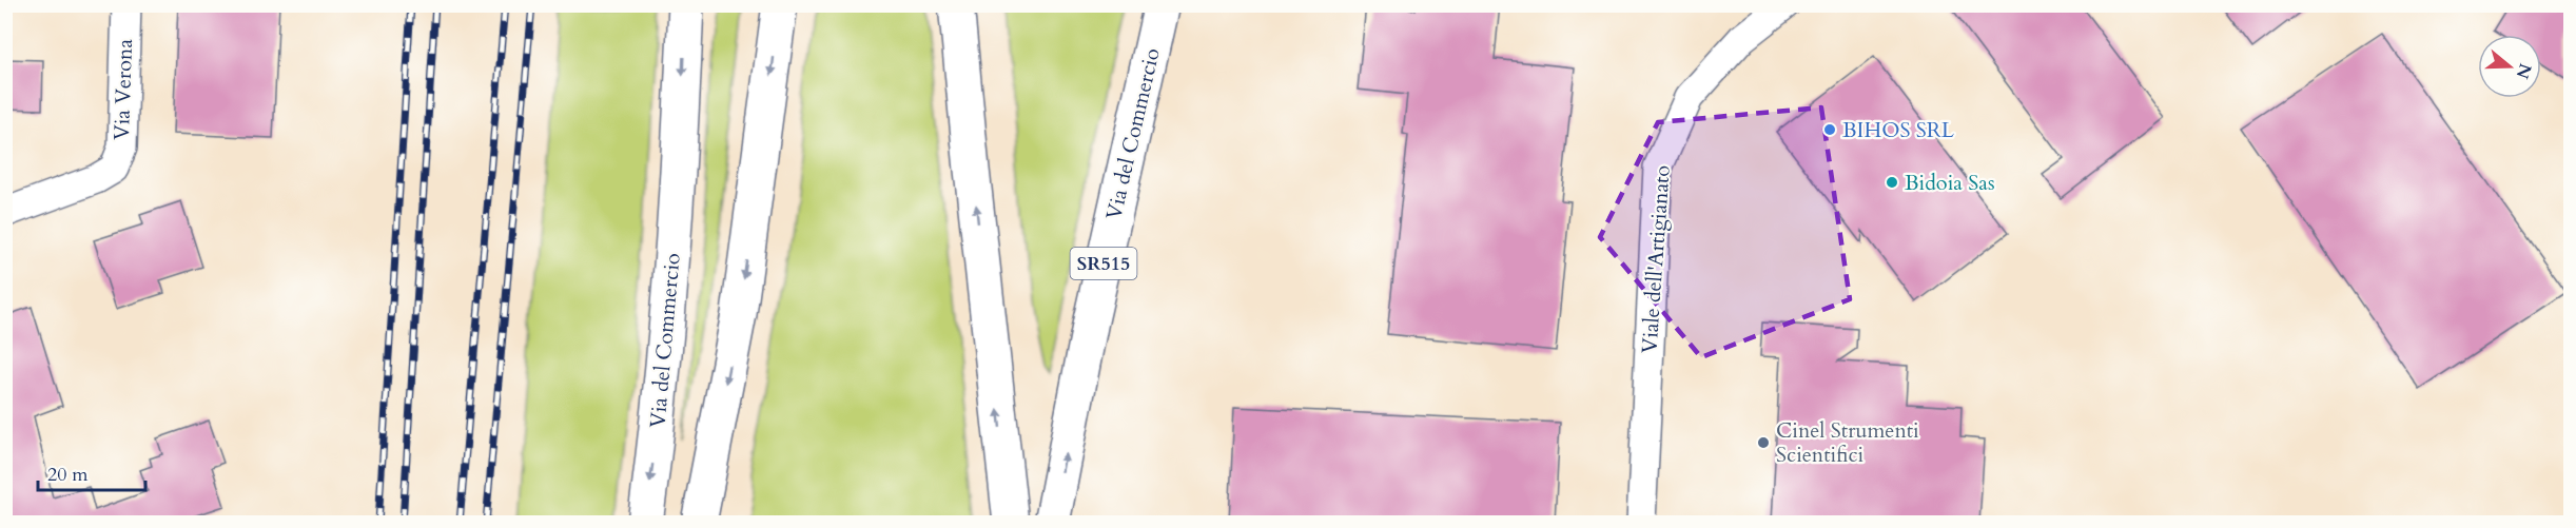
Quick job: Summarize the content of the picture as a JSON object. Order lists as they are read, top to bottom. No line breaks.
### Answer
{"streets":{"main road":["Via del Commercio","SR515"],"street":["Via Verona","Viale dell'Artigianato"]},"places":["BIHOS SRL","Bidoia Sas","Cinel Strumenti Scientifici"],"scale_bar":"20 m","north":"right"}
